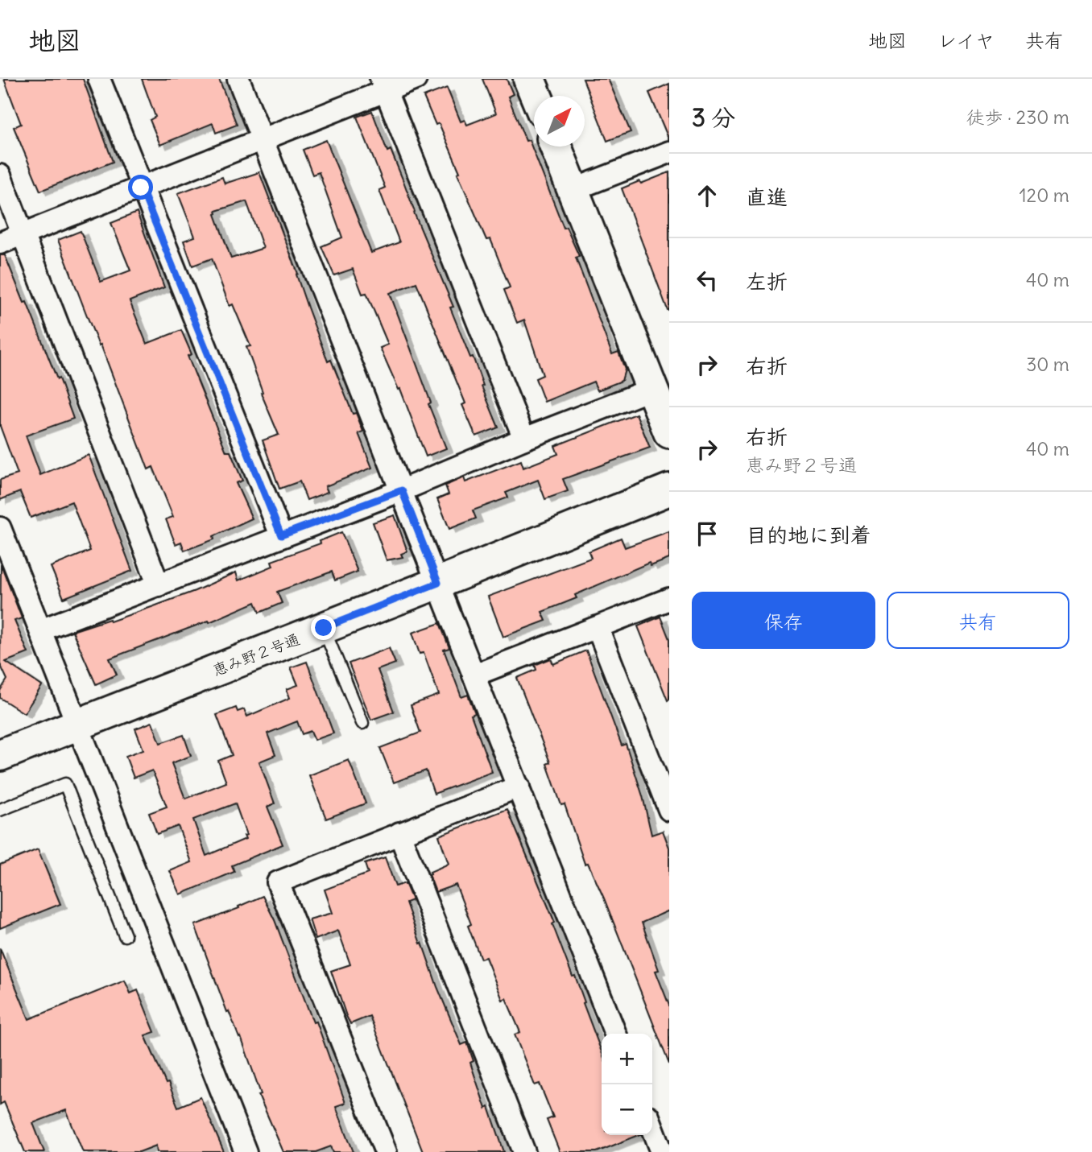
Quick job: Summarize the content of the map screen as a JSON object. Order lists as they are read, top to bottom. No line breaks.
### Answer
{"streets":{"street":["恵み野２号通"]},"north":"top right","page":{"header":"地図","nav":["地図","レイヤ","共有"],"heading":["3 分","徒歩 · 230 m"],"list":[["直進","120 m"],["左折","40 m"],["右折","30 m"],["右折","恵み野２号通","40 m"],"目的地に到着"],"buttons":["保存","共有"],"map_buttons":["+","−"]}}
